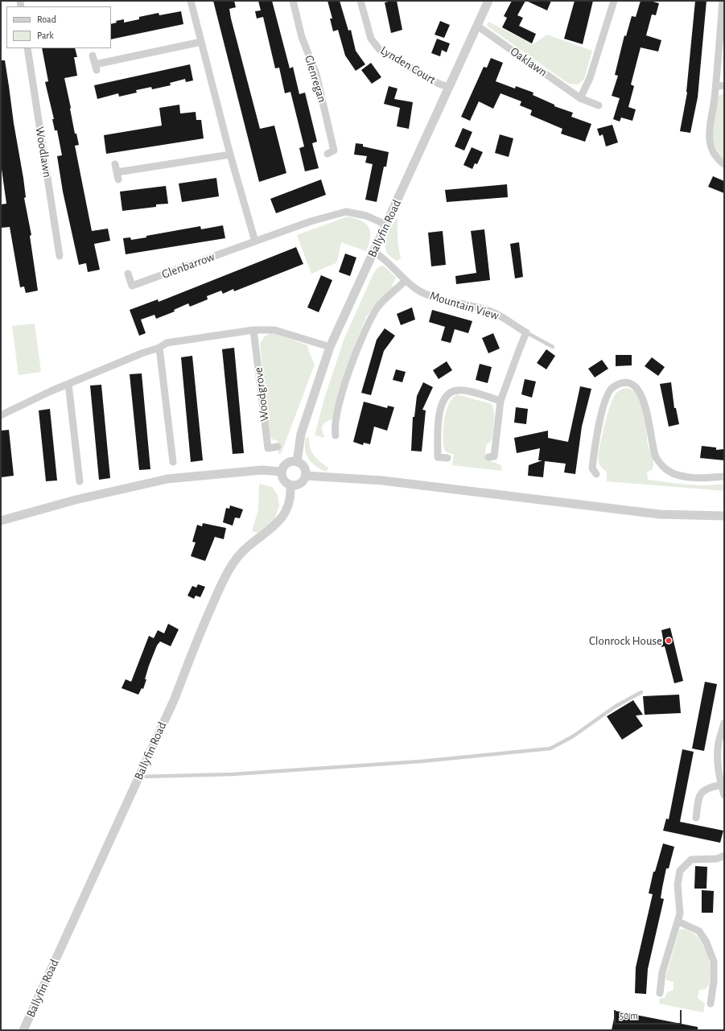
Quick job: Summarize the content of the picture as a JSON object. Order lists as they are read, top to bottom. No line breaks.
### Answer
{"streets":{"street":["Oaklawn","Lynden Court","Glenregan","Woodlawn","Ballyfin Road","Glenbarrow","Mountain View","Woodgrove"]},"crossings":[["Oaklawn","Ballyfin Road"],["Lynden Court","Ballyfin Road"],["Ballyfin Road","Glenbarrow"],["Ballyfin Road","Mountain View"]],"places":["Clonrock House"],"legend":["Road","Park"],"scale_bar":"50 m"}
